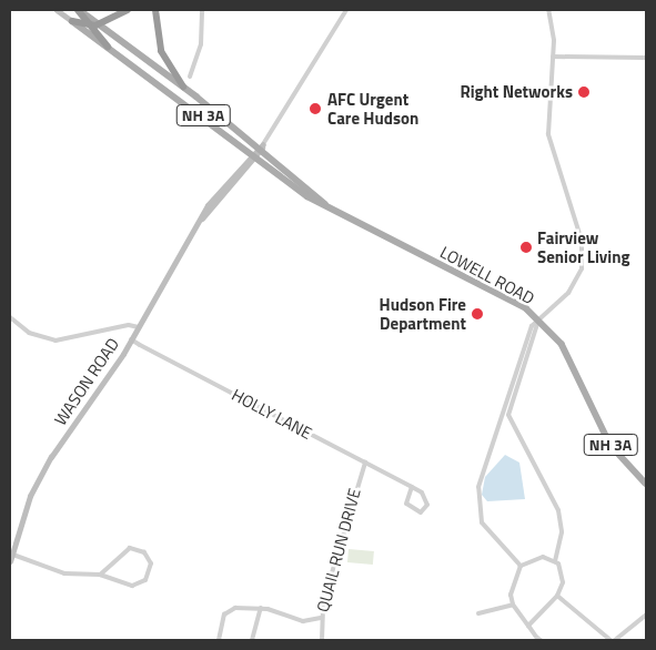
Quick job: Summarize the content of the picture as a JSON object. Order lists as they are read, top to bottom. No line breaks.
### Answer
{"streets":{"main road":["NH 3A","LOWELL ROAD"],"street":["WASON ROAD","HOLLY LANE","QUAIL RUN DRIVE"]},"crossings":[["LOWELL ROAD","WASON ROAD"],["WASON ROAD","HOLLY LANE"],["HOLLY LANE","QUAIL RUN DRIVE"]],"places":["Right Networks","AFC Urgent Care Hudson","Fairview Senior Living","Hudson Fire Department"]}
